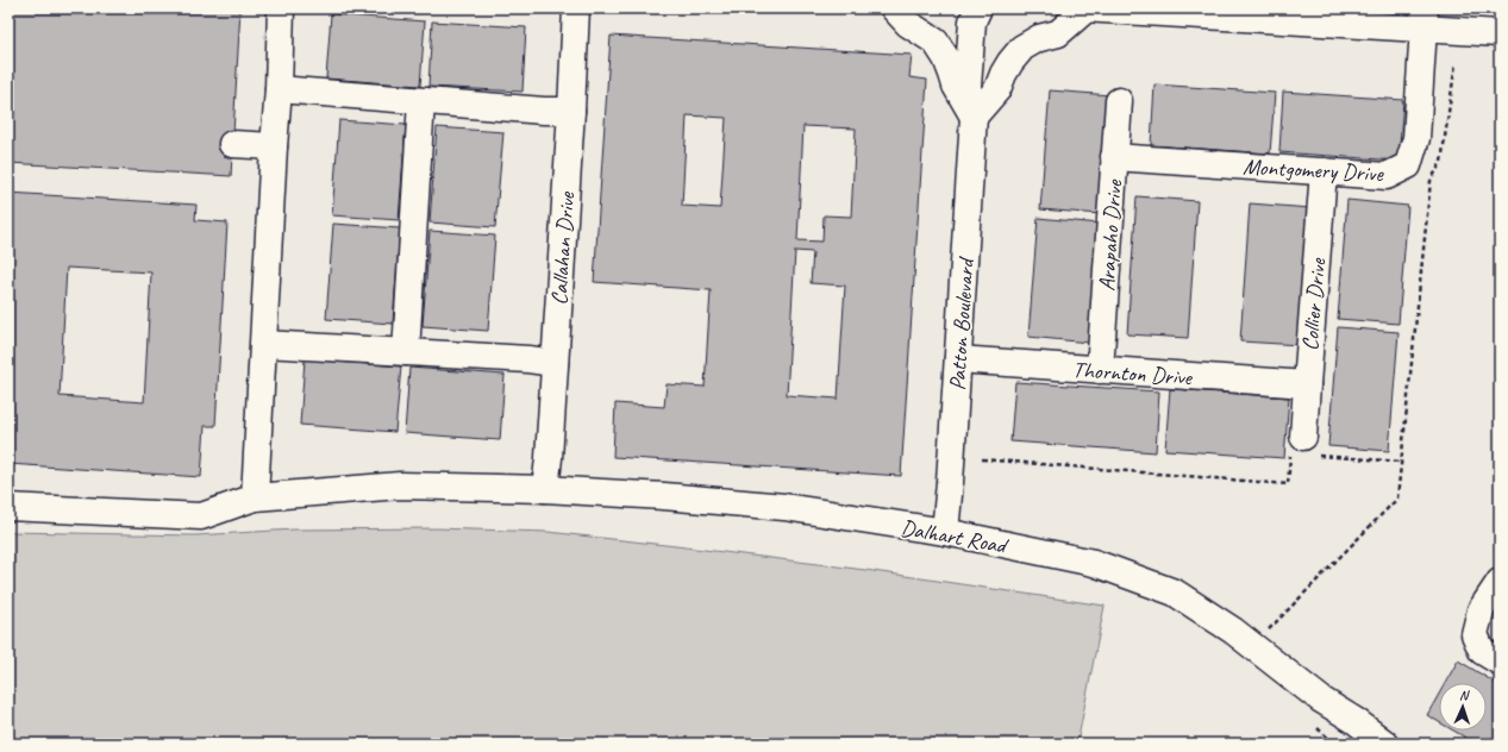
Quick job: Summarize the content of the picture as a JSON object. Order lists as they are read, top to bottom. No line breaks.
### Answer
{"streets":{"street":["Montgomery Drive","Arapaho Drive","Callahan Drive","Collier Drive","Patton Boulevard","Thornton Drive","Dalhart Road"]},"crossings":[["Montgomery Drive","Arapaho Drive"],["Montgomery Drive","Collier Drive"],["Arapaho Drive","Thornton Drive"],["Callahan Drive","Dalhart Road"],["Collier Drive","Thornton Drive"],["Patton Boulevard","Thornton Drive"],["Patton Boulevard","Dalhart Road"]],"north":"top"}
